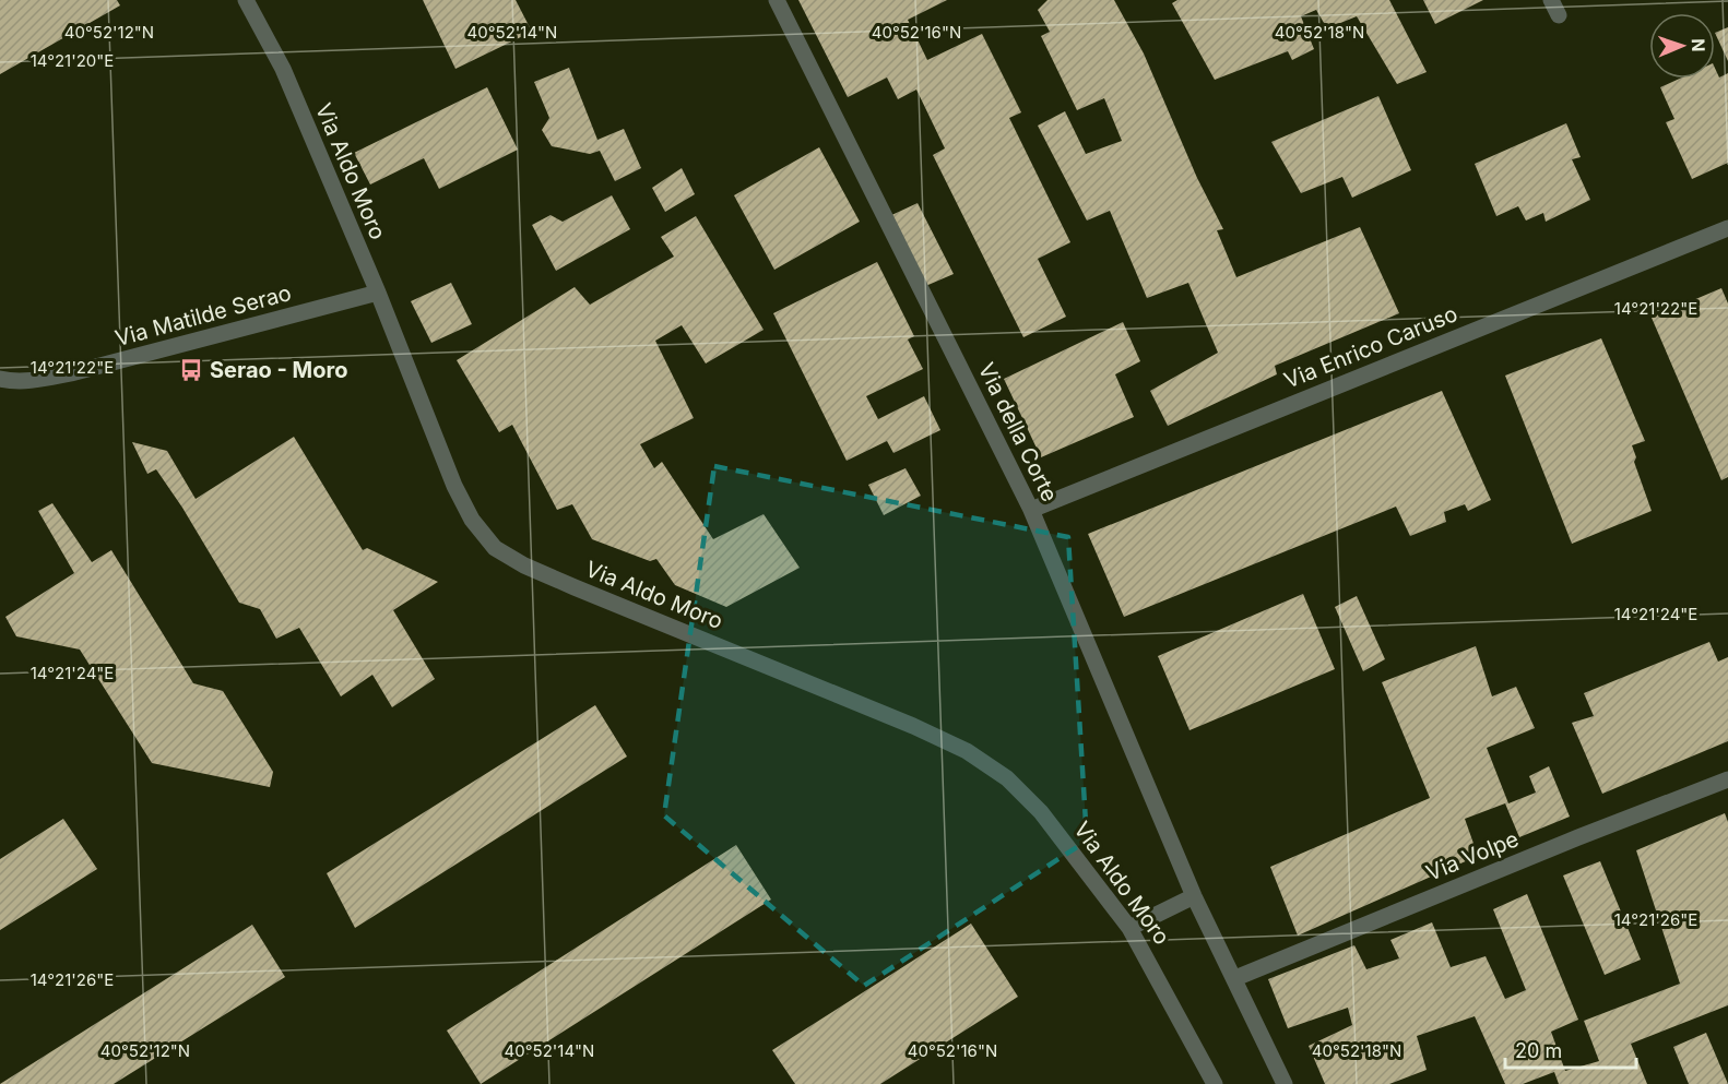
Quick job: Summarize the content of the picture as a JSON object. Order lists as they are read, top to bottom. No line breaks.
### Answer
{"streets":{"street":["Via Aldo Moro","Via Matilde Serao","Via Enrico Caruso","Via della Corte","Via Volpe"]},"crossings":[["Via Aldo Moro","Via Matilde Serao"],["Via Enrico Caruso","Via della Corte"],["Via della Corte","Via Volpe"]],"places":{"bus stop":["Serao - Moro"]},"scale_bar":"20 m","north":"right","coordinates":["40°52'12\"N","40°52'14\"N","40°52'16\"N","40°52'18\"N","14°21'20\"E","14°21'22\"E","14°21'24\"E","14°21'26\"E"]}
